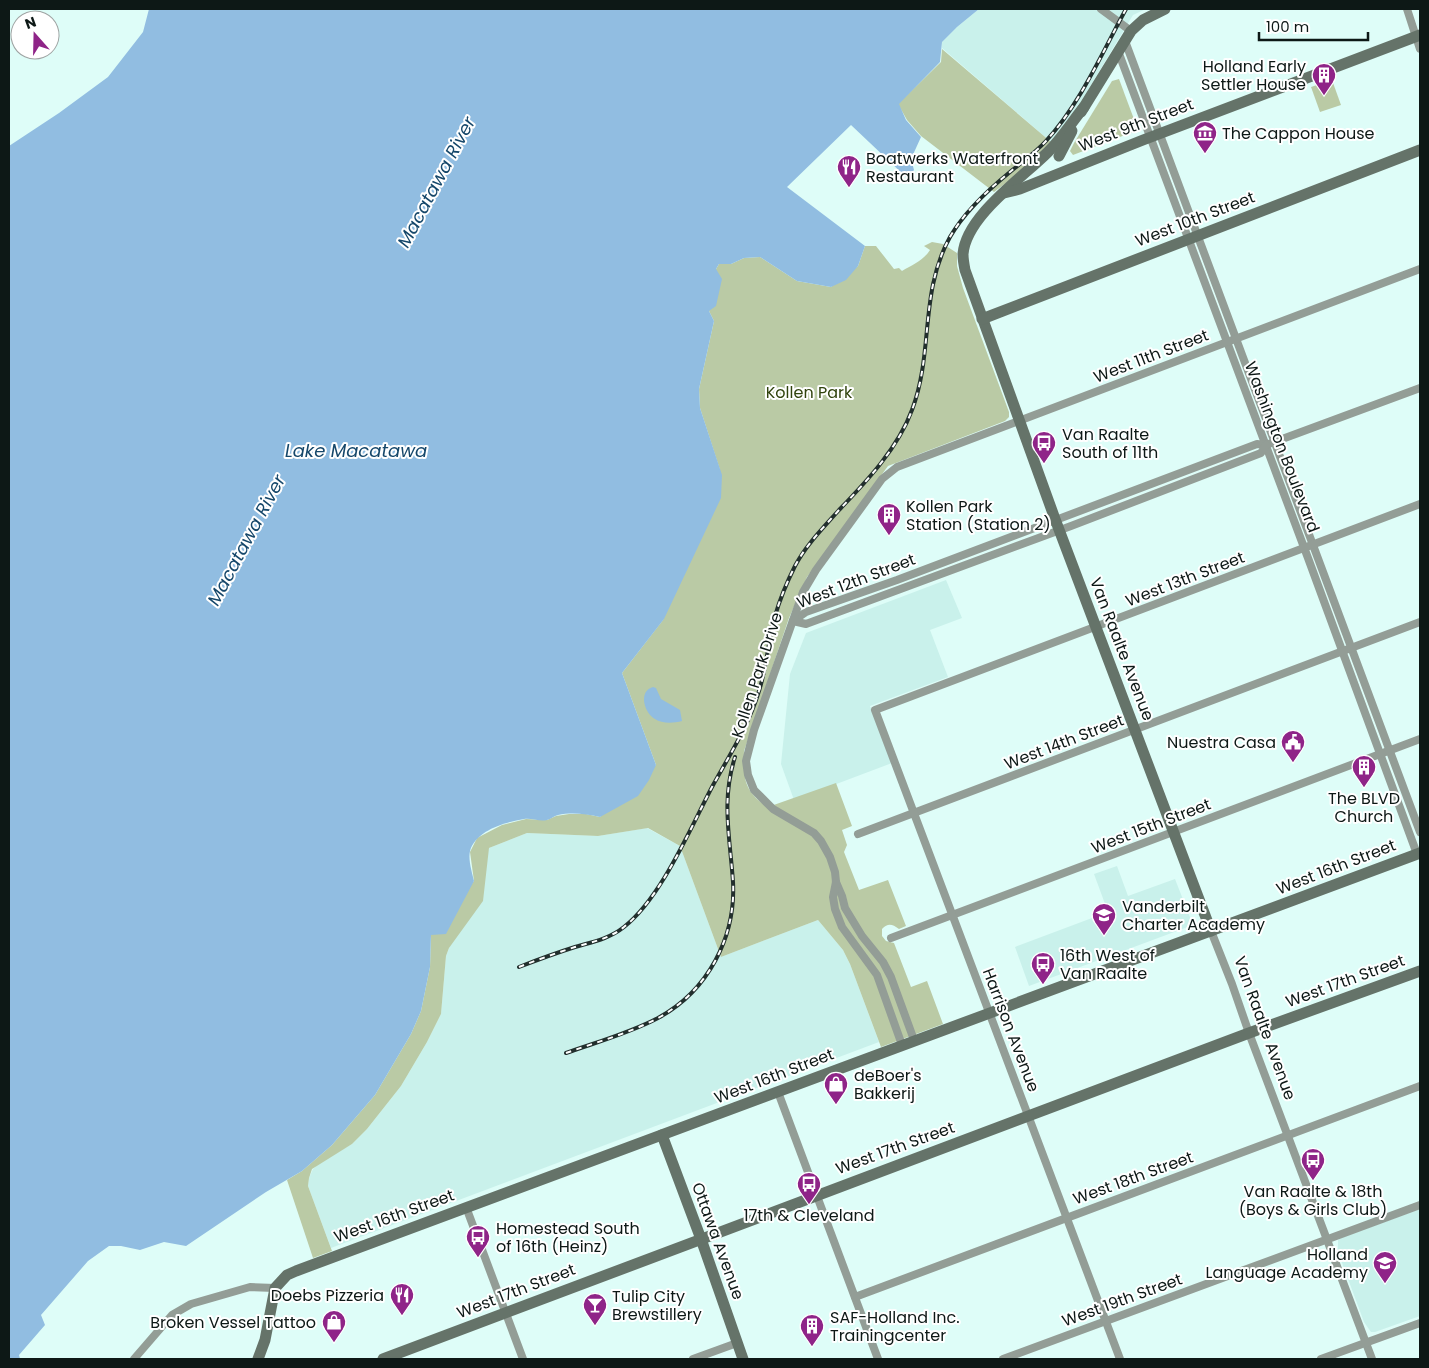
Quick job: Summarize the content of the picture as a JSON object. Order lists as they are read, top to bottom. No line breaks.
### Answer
{"streets":{"street":["West 9th Street","West 10th Street","West 11th Street","Washington Boulevard","West 13th Street","West 12th Street","Van Raalte Avenue","Kollen Park Drive","West 14th Street","West 15th Street","West 16th Street","West 17th Street","Harrison Avenue","West 18th Street","Ottawa Avenue","West 19th Street"]},"crossings":[["West 9th Street","Washington Boulevard"],["West 9th Street","Van Raalte Avenue"],["West 10th Street","Washington Boulevard"],["West 10th Street","Van Raalte Avenue"],["West 11th Street","Washington Boulevard"],["West 11th Street","Van Raalte Avenue"],["West 11th Street","Kollen Park Drive"],["Washington Boulevard","West 13th Street"],["Washington Boulevard","West 12th Street"],["Washington Boulevard","West 14th Street"],["Washington Boulevard","West 15th Street"],["Washington Boulevard","West 16th Street"],["West 13th Street","Van Raalte Avenue"],["West 13th Street","Harrison Avenue"],["West 12th Street","Van Raalte Avenue"],["West 12th Street","Kollen Park Drive"],["Van Raalte Avenue","West 14th Street"],["Van Raalte Avenue","West 15th Street"],["Van Raalte Avenue","West 16th Street"],["Van Raalte Avenue","West 17th Street"],["Van Raalte Avenue","West 18th Street"],["Van Raalte Avenue","West 19th Street"],["Kollen Park Drive","West 16th Street"],["West 14th Street","Harrison Avenue"],["West 15th Street","Harrison Avenue"],["West 16th Street","Harrison Avenue"],["West 16th Street","Ottawa Avenue"],["West 17th Street","Harrison Avenue"],["West 17th Street","Ottawa Avenue"],["Harrison Avenue","West 18th Street"],["Harrison Avenue","West 19th Street"]],"water":["Macatawa River","Lake Macatawa"],"parks":["Kollen Park"],"places":{"building":["Holland Early Settler House","Kollen Park Station (Station 2)","The BLVD Church","SAF-Holland Inc. Trainingcenter"],"museum":["The Cappon House"],"restaurant":["Boatwerks Waterfront Restaurant","Doebs Pizzeria"],"bus stop":["Van Raalte South of 11th","16th West of Van Raalte","Van Raalte & 18th (Boys & Girls Club)","17th & Cleveland","Homestead South of 16th (Heinz)"],"public building":["Nuestra Casa"],"school or university":["Vanderbilt Charter Academy","Holland Language Academy"],"shop":["deBoer's Bakkerij","Broken Vessel Tattoo"],"bar":["Tulip City Brewstillery"]},"scale_bar":"100 m","north":"top"}
